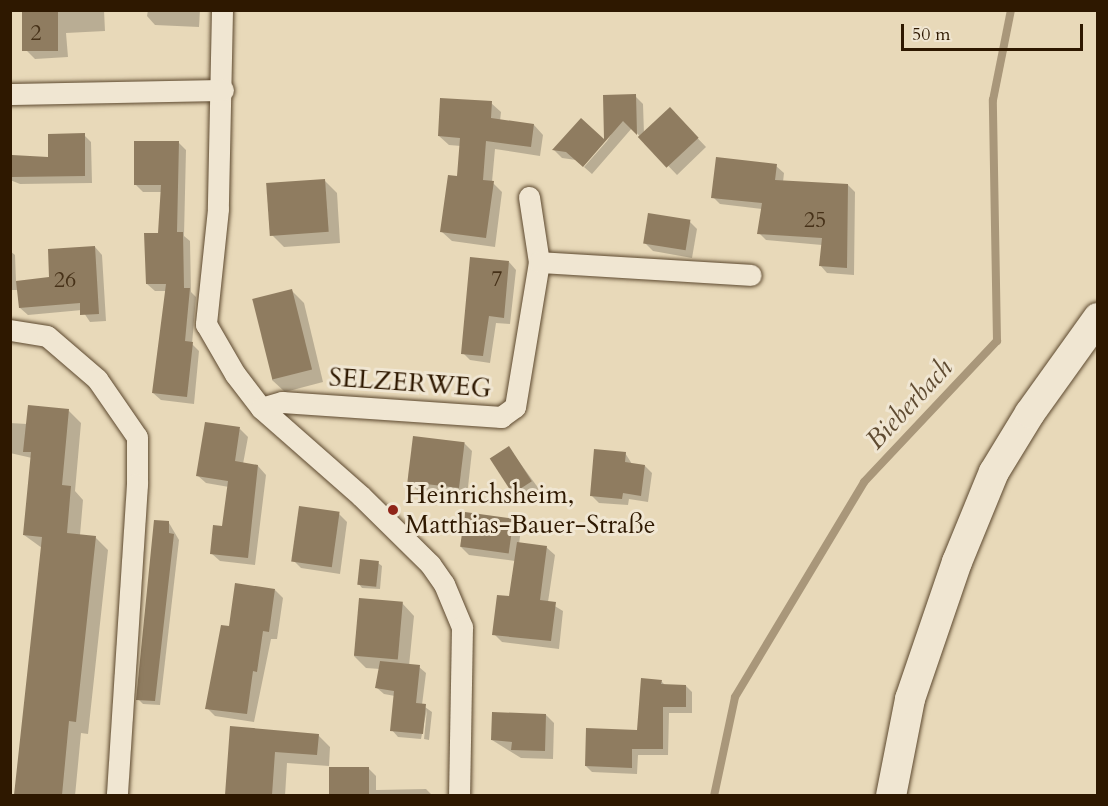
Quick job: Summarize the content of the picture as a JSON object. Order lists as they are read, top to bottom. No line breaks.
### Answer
{"streets":{"street":["SELZERWEG"]},"water":["Bieberbach"],"places":["Heinrichsheim, Matthias-Bauer-Straße"],"house_numbers":["2","25","7","26"],"scale_bar":"50 m"}
